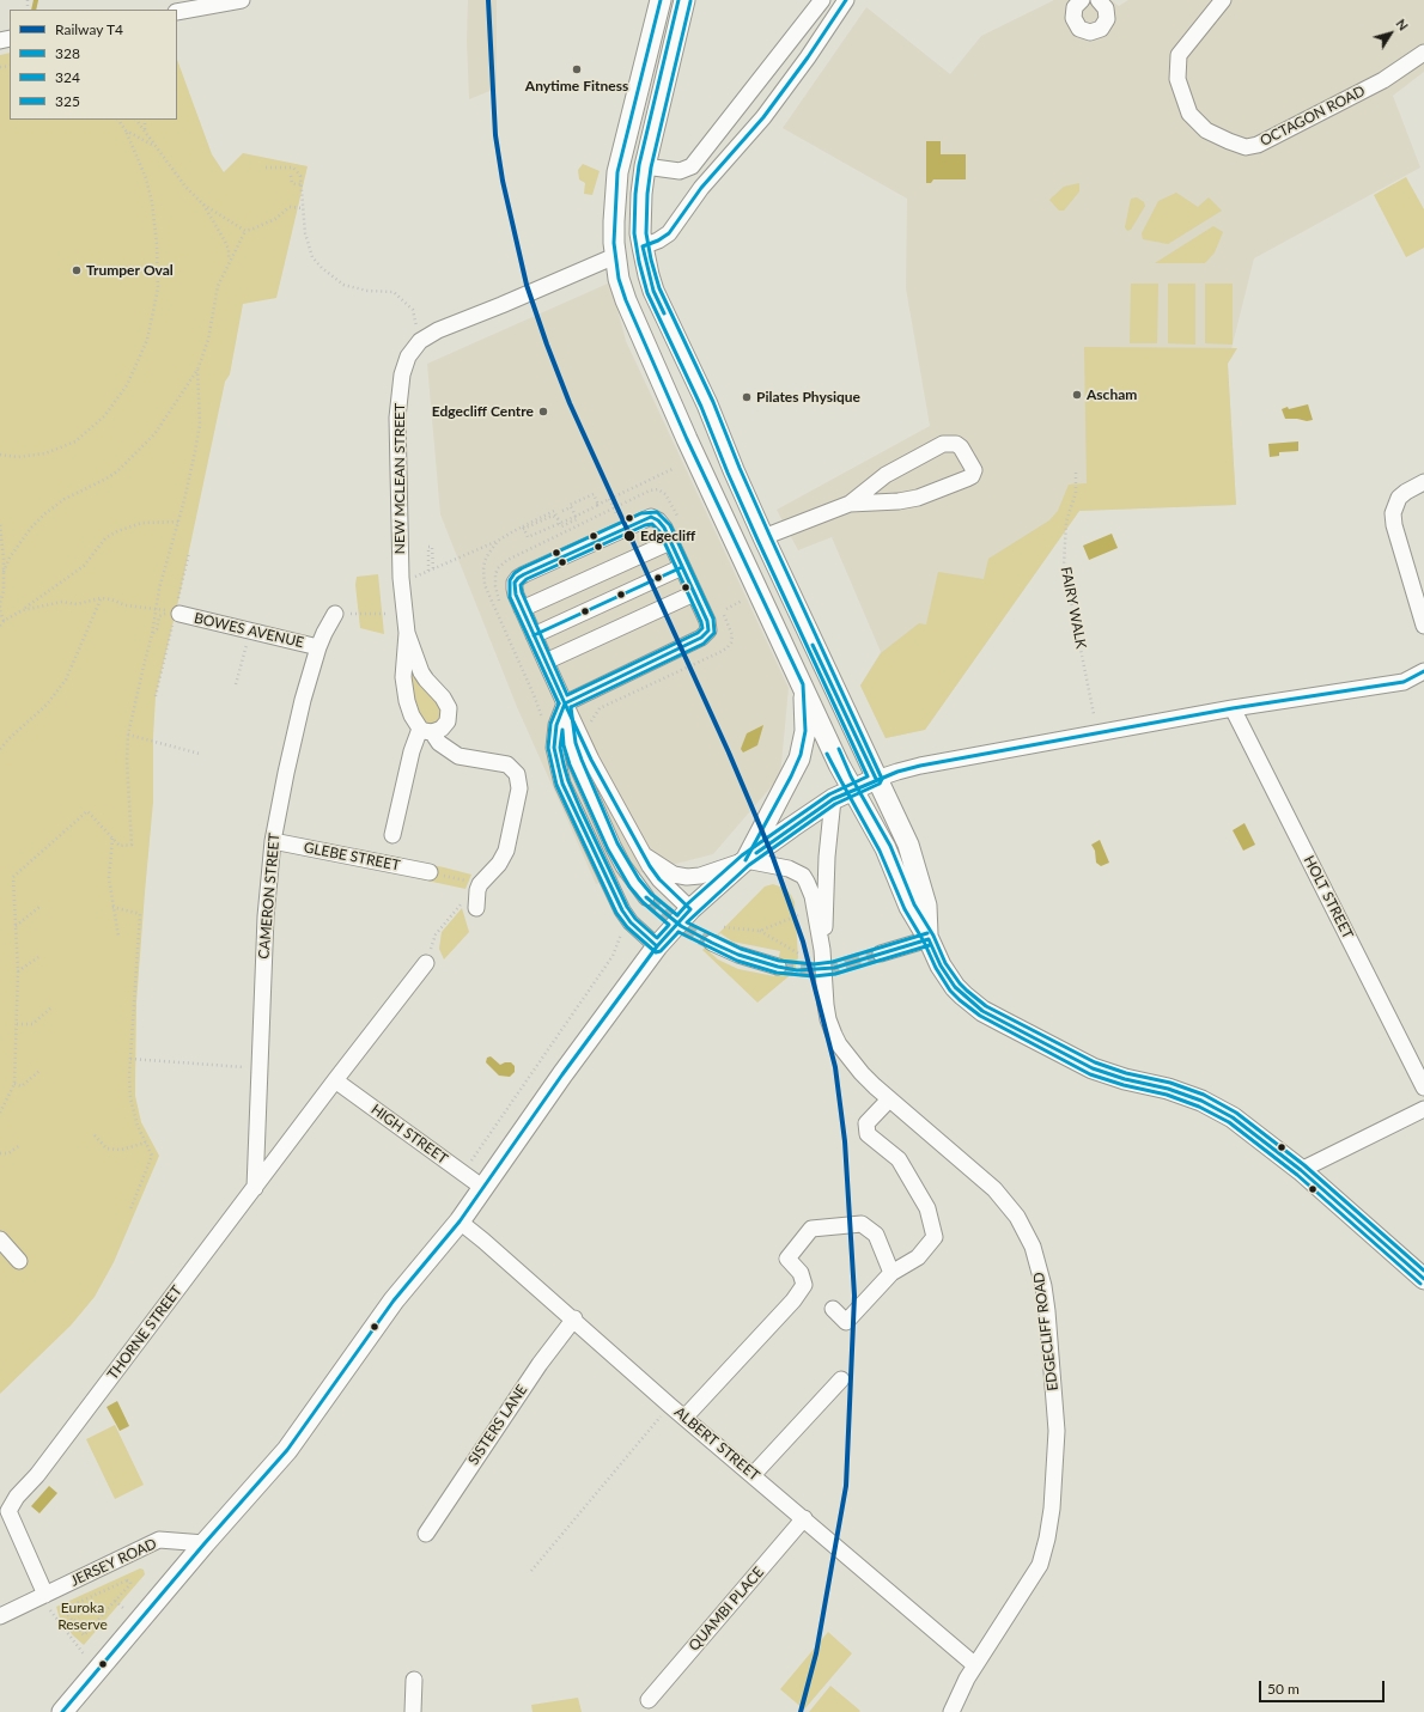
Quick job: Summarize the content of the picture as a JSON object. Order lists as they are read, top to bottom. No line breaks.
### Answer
{"streets":{"street":["OCTAGON ROAD","NEW MCLEAN STREET","BOWES AVENUE","GLEBE STREET","CAMERON STREET","HOLT STREET","HIGH STREET","EDGECLIFF ROAD","THORNE STREET","SISTERS LANE","ALBERT STREET","JERSEY ROAD","QUAMBI PLACE"],"path":["FAIRY WALK"]},"crossings":[["BOWES AVENUE","CAMERON STREET"],["GLEBE STREET","CAMERON STREET"],["CAMERON STREET","THORNE STREET"],["HIGH STREET","THORNE STREET"],["EDGECLIFF ROAD","ALBERT STREET"],["THORNE STREET","JERSEY ROAD"],["SISTERS LANE","ALBERT STREET"],["ALBERT STREET","QUAMBI PLACE"]],"parks":["Euroka Reserve"],"places":["Anytime Fitness","Trumper Oval","Ascham","Pilates Physique","Edgecliff Centre","Edgecliff"],"lines":["rail line T4","transit line 328","transit line 324","transit line 325"],"legend":["Railway T4","328","324","325"],"scale_bar":"50 m","north":"top right"}
